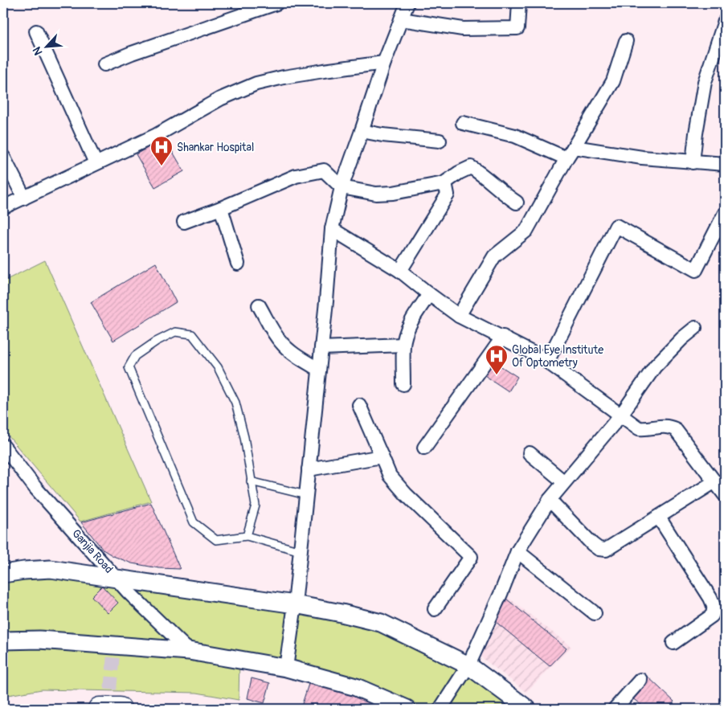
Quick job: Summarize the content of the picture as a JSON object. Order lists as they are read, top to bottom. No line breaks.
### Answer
{"streets":{"street":["Ganjia Road"]},"places":{"hospital":["Shankar Hospital","Global Eye Institute Of Optometry"]},"north":"bottom left"}
